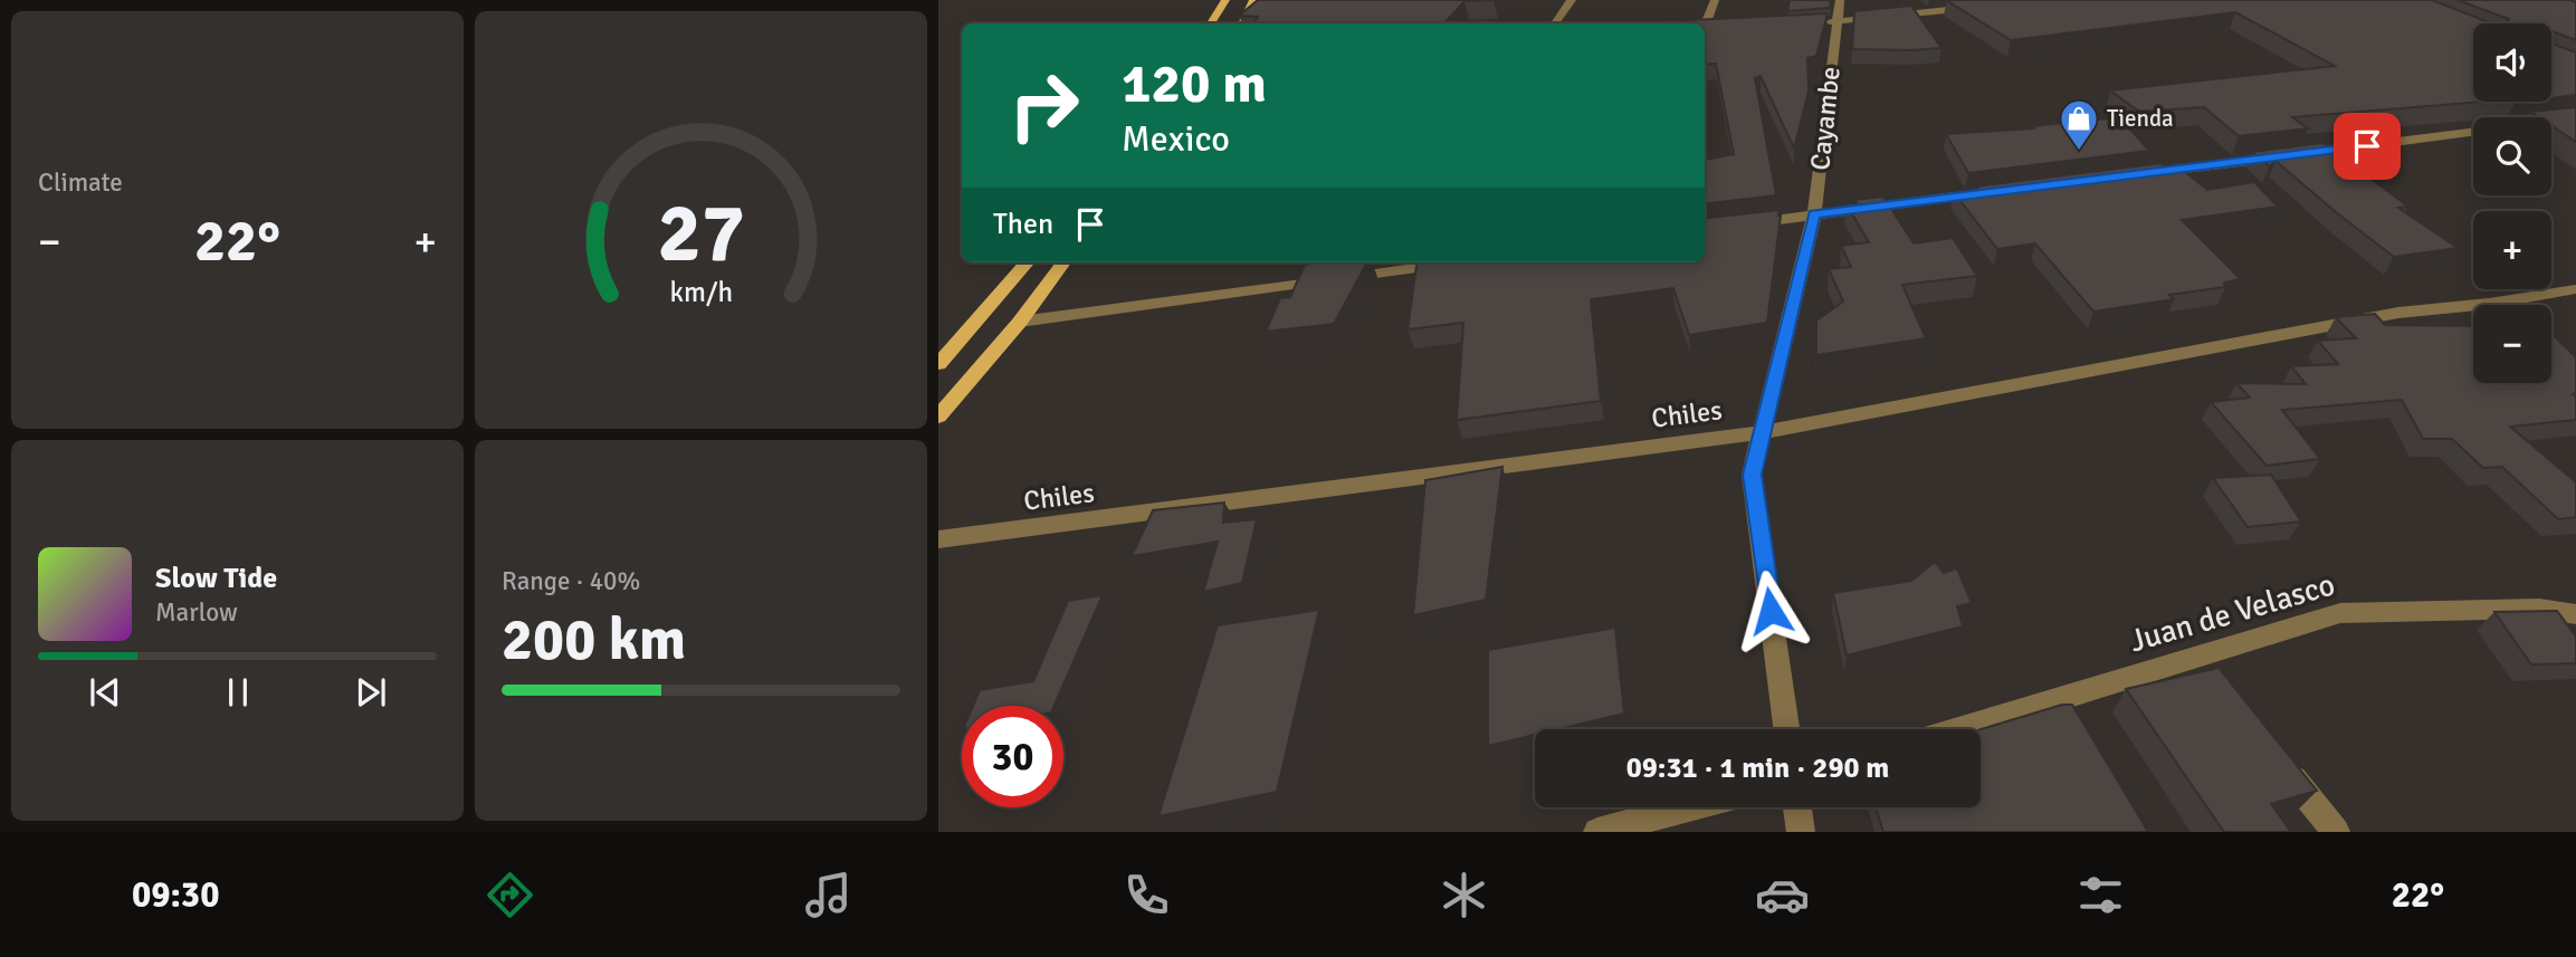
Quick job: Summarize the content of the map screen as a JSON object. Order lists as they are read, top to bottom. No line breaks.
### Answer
{"streets":{"street":["Cayambe","Chiles","Juan de Velasco"]},"crossings":[["Cayambe","Chiles"]],"places":{"shop":["Tienda"]},"page":{"tile":["Climate",["Range · 40%","200 km"]],"map_buttons":["+","−"],"turn":["120 m","Mexico"],"then":"Then","heat":["−","22°","+"],"song":["Slow Tide","Marlow"],"limit":"30","trip":"09:31 · 1 min · 290 m","tabs":["09:30","22°"],"gauge":["27","km/h"]}}
